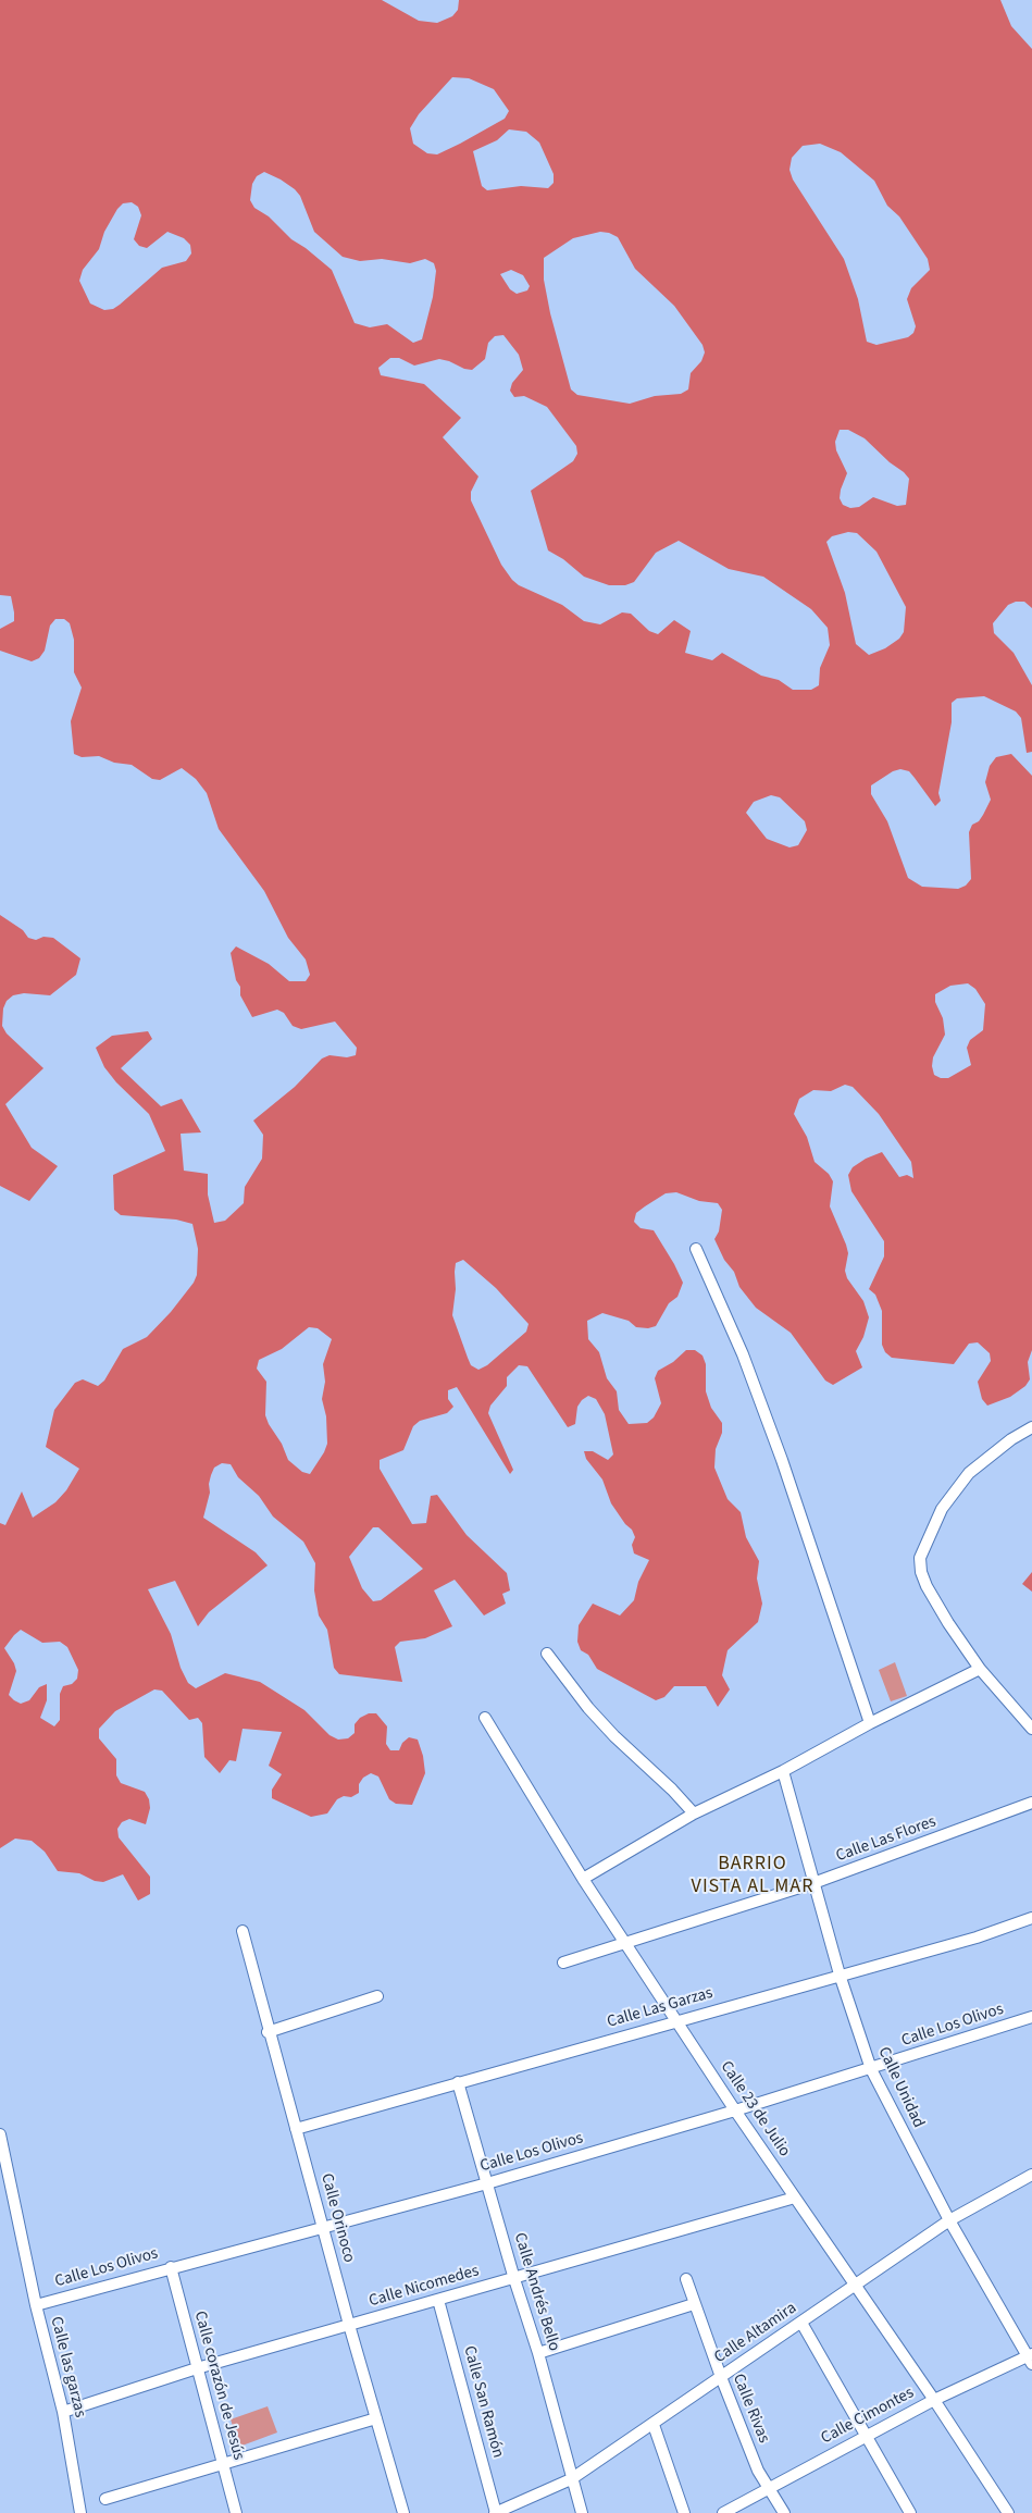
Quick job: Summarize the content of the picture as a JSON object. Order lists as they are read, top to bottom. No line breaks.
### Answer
{"streets":{"street":["Calle Las Flores","Calle Las Garzas","Calle Los Olivos","Calle Unidad","Calle 23 de Julio","Calle Orinoco","Calle Nicomedes","Calle Andrés Bello","Calle Altamira","Calle las garzas","Calle corazón de Jesús","Calle San Ramón","Calle Rivas","Calle Cimontes"]},"crossings":[["Calle Las Flores","Calle Unidad"],["Calle Las Flores","Calle 23 de Julio"],["Calle Las Garzas","Calle Unidad"],["Calle Las Garzas","Calle 23 de Julio"],["Calle Las Garzas","Calle Orinoco"],["Calle Las Garzas","Calle Andrés Bello"],["Calle Los Olivos","Calle Unidad"],["Calle Los Olivos","Calle 23 de Julio"],["Calle Los Olivos","Calle Orinoco"],["Calle Los Olivos","Calle Andrés Bello"],["Calle Los Olivos","Calle las garzas"],["Calle Los Olivos","Calle corazón de Jesús"],["Calle Unidad","Calle Altamira"],["Calle Unidad","Calle Cimontes"],["Calle 23 de Julio","Calle Nicomedes"],["Calle 23 de Julio","Calle Altamira"],["Calle 23 de Julio","Calle Cimontes"],["Calle Orinoco","Calle Nicomedes"],["Calle Nicomedes","Calle Andrés Bello"],["Calle Nicomedes","Calle las garzas"],["Calle Nicomedes","Calle corazón de Jesús"],["Calle Nicomedes","Calle San Ramón"],["Calle Andrés Bello","Calle Altamira"],["Calle Altamira","Calle San Ramón"],["Calle Altamira","Calle Rivas"],["Calle Rivas","Calle Cimontes"]],"districts":["BARRIO VISTA AL MAR"]}
